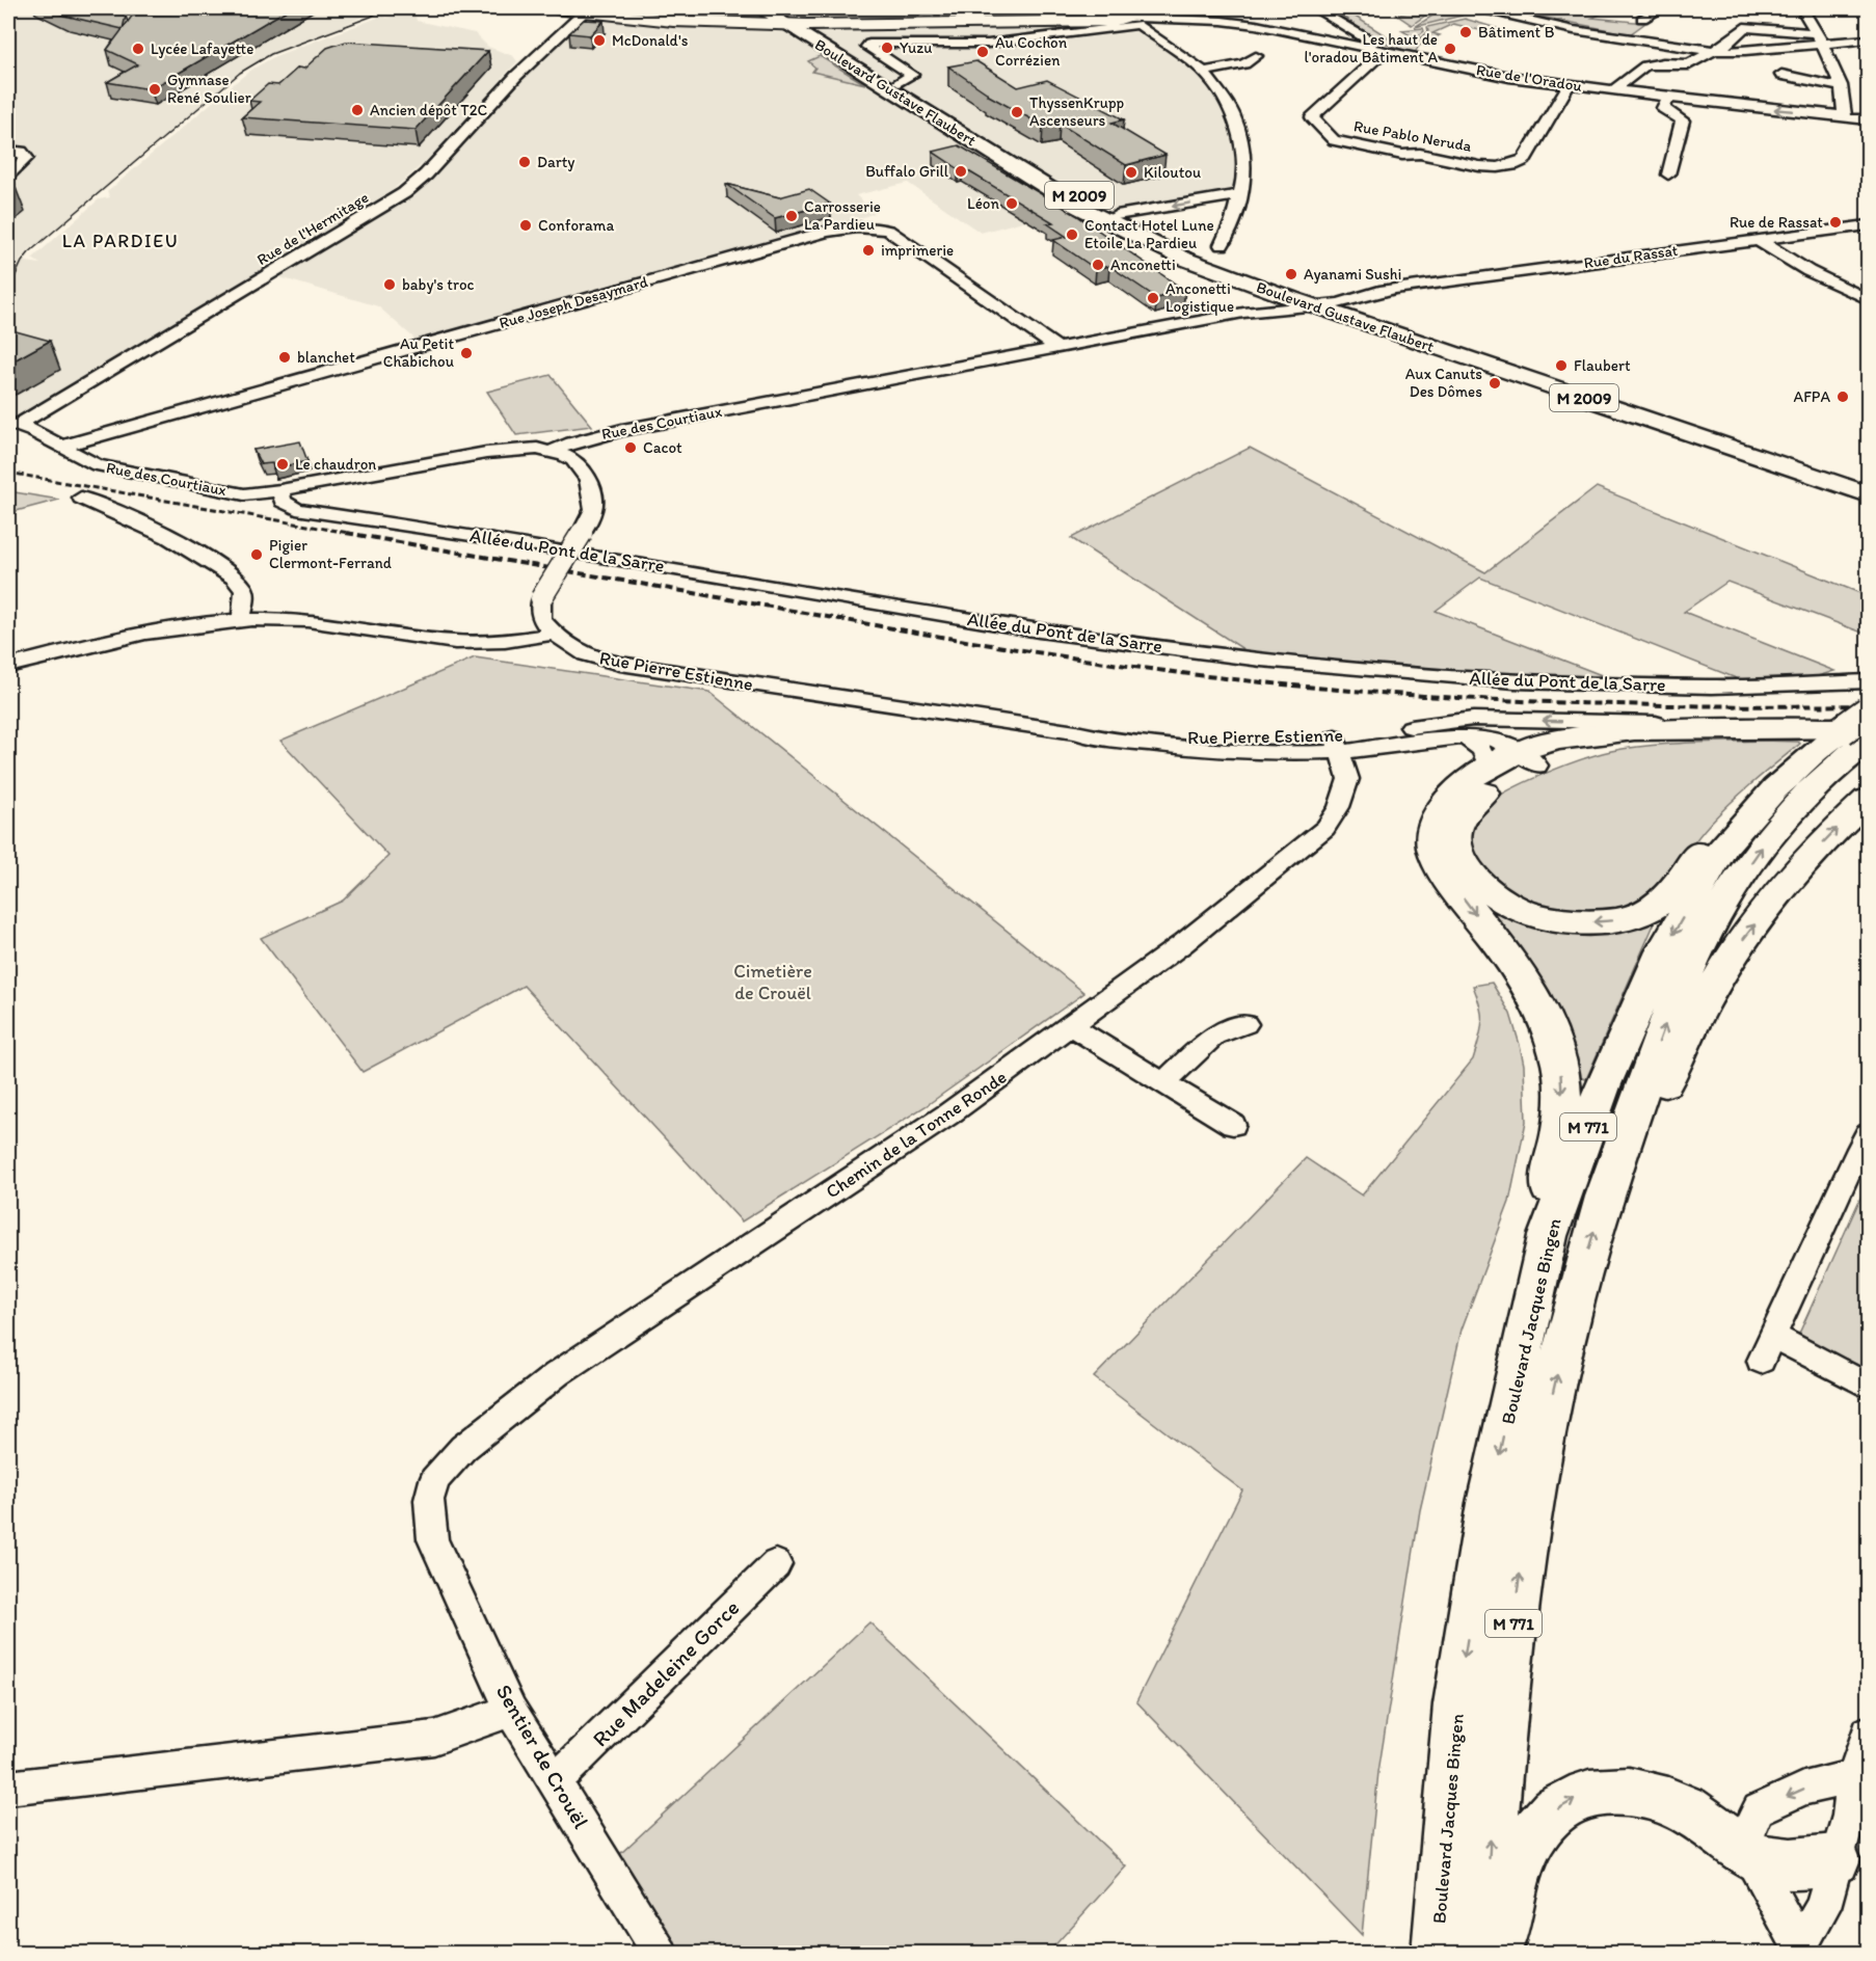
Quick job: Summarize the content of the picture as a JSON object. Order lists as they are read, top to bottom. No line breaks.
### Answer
{"streets":{"main road":["Rue de l'Oradou","Boulevard Gustave Flaubert","M 2009","Rue Pierre Estienne","M 771","Boulevard Jacques Bingen"],"street":["Rue Pablo Neruda","Rue de l'Hermitage","Rue du Rassat","Rue Joseph Desaymard","Rue des Courtiaux","Allée du Pont de la Sarre","Chemin de la Tonne Ronde","Rue Madeleine Gorce","Sentier de Crouël"]},"crossings":[["Rue de l'Oradou","Boulevard Gustave Flaubert"],["Rue de l'Oradou","Rue Pablo Neruda"],["Boulevard Gustave Flaubert","Rue du Rassat"],["Boulevard Gustave Flaubert","Rue des Courtiaux"],["Rue de l'Hermitage","Rue des Courtiaux"],["Rue du Rassat","Rue des Courtiaux"],["Rue Joseph Desaymard","Rue des Courtiaux"],["Rue des Courtiaux","Allée du Pont de la Sarre"],["Rue Pierre Estienne","Chemin de la Tonne Ronde"],["Rue Pierre Estienne","Boulevard Jacques Bingen"],["Chemin de la Tonne Ronde","Sentier de Crouël"],["Rue Madeleine Gorce","Sentier de Crouël"]],"districts":["LA PARDIEU"],"parks":["Cimetière de Crouël"],"places":["Bâtiment B","McDonald's","Yuzu","Lycée Lafayette","Les haut de l'oradou Bâtiment A","Au Cochon Corrézien","Gymnase René Soulier","Ancien dépôt T2C","ThyssenKrupp Ascenseurs","Darty","Buffalo Grill","Kiloutou","Léon","Carrosserie La Pardieu","Rue de Rassat","Conforama","Contact Hotel Lune Etoile La Pardieu","imprimerie","Anconetti","Ayanami Sushi","baby's troc","Anconetti Logistique","Au Petit Chabichou","blanchet","Flaubert","Aux Canuts Des Dômes","AFPA","Cacot","Le chaudron","Pigier Clermont-Ferrand"]}
